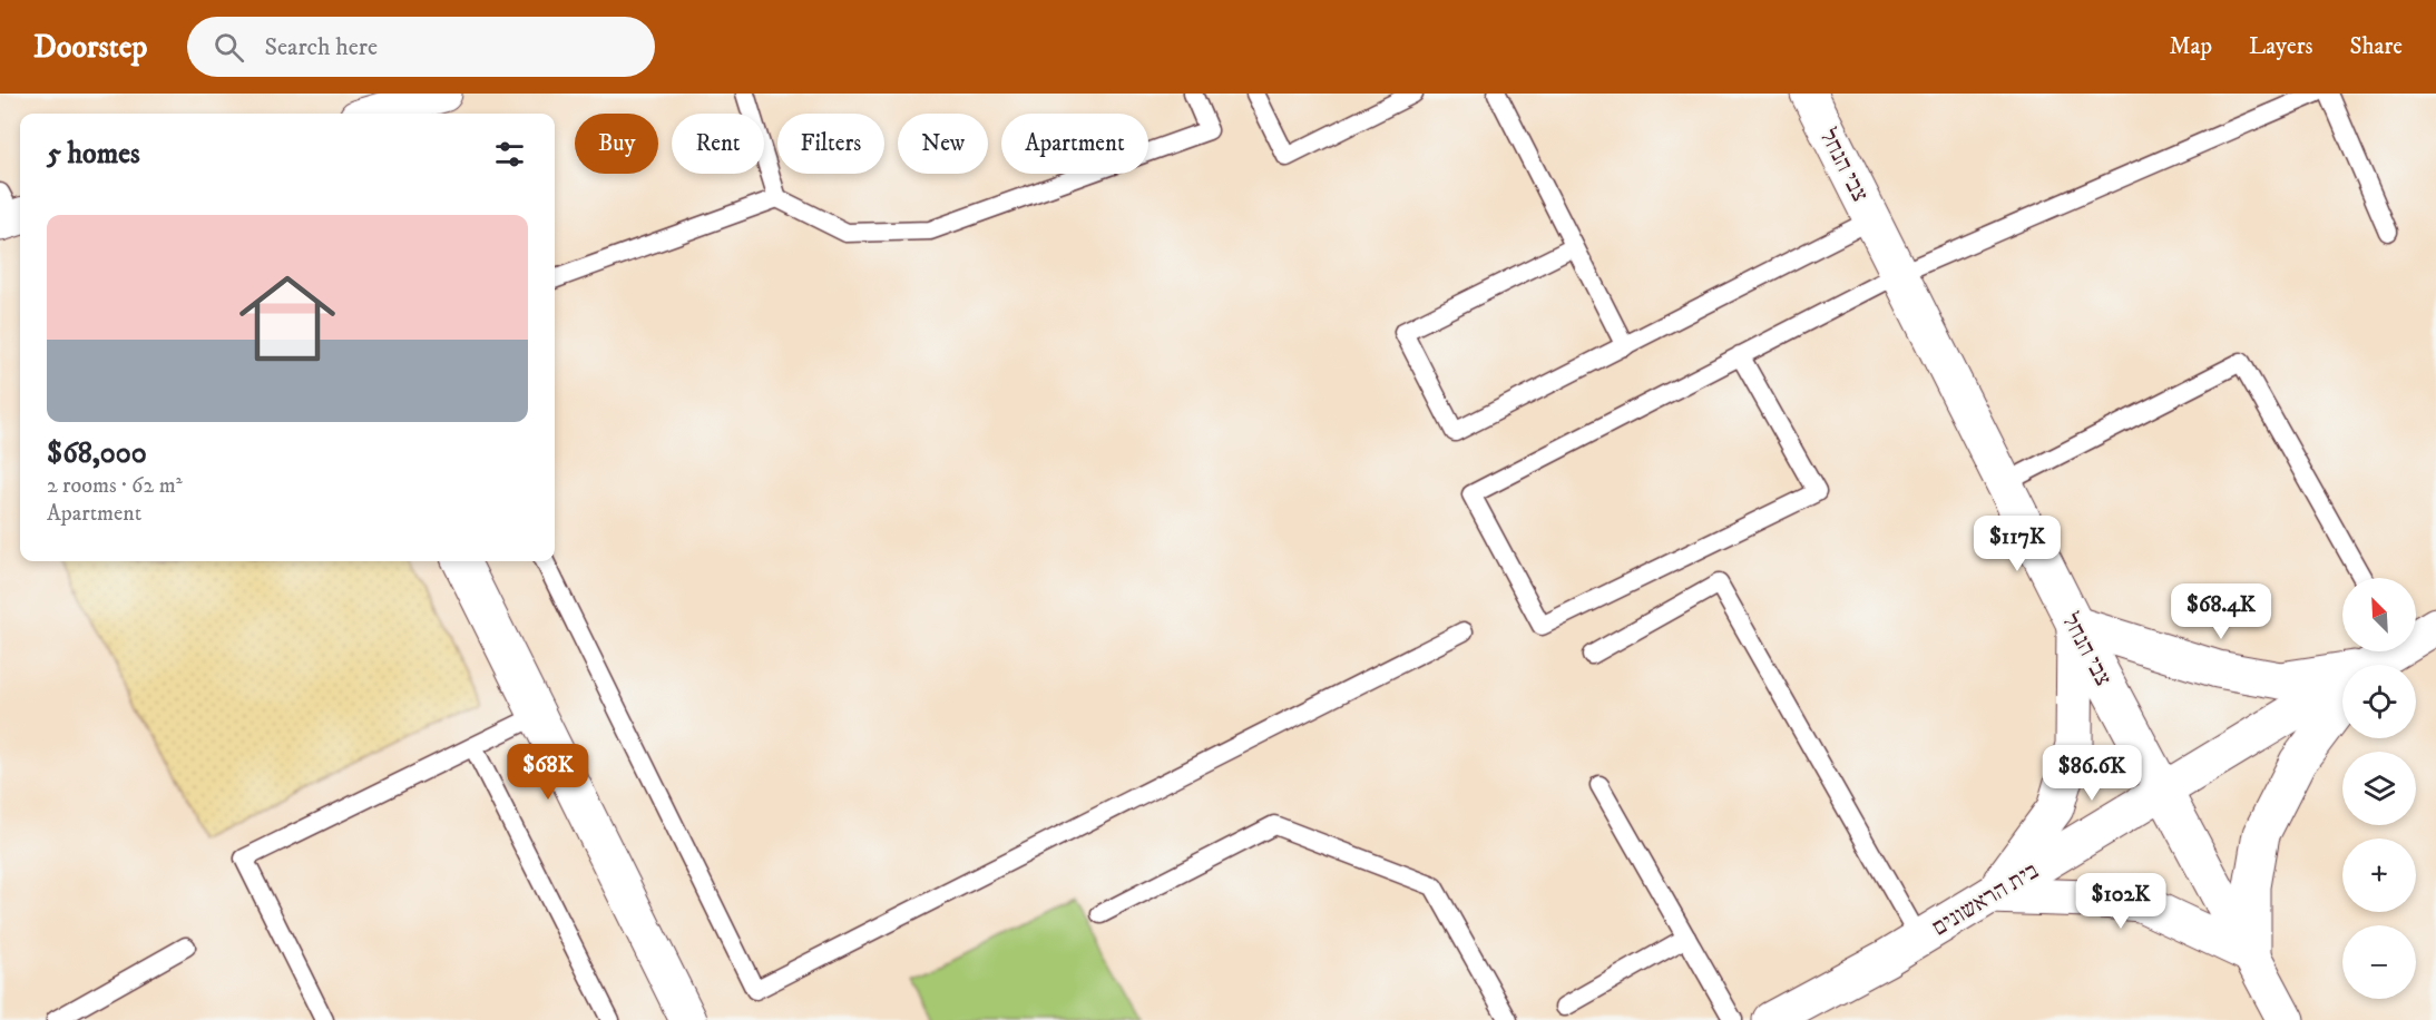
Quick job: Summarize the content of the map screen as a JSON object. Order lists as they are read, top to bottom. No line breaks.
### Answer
{"streets":{"street":["צבי הנחל","בית הראשונים"]},"crossings":[["צבי הנחל","בית הראשונים"]],"north":"top left","page":{"header":"Doorstep","search":"Search here","nav":["Map","Layers","Share"],"chip":["Buy","Rent","Filters","New","Apartment"],"heading":"5 homes","list":[{"name":"$68,000","note":"2 rooms · 62 m² · Apartment"}],"price":["$117K","$68.4K","$68K","$86.6K","$102K"],"map_buttons":["+","−"]}}
